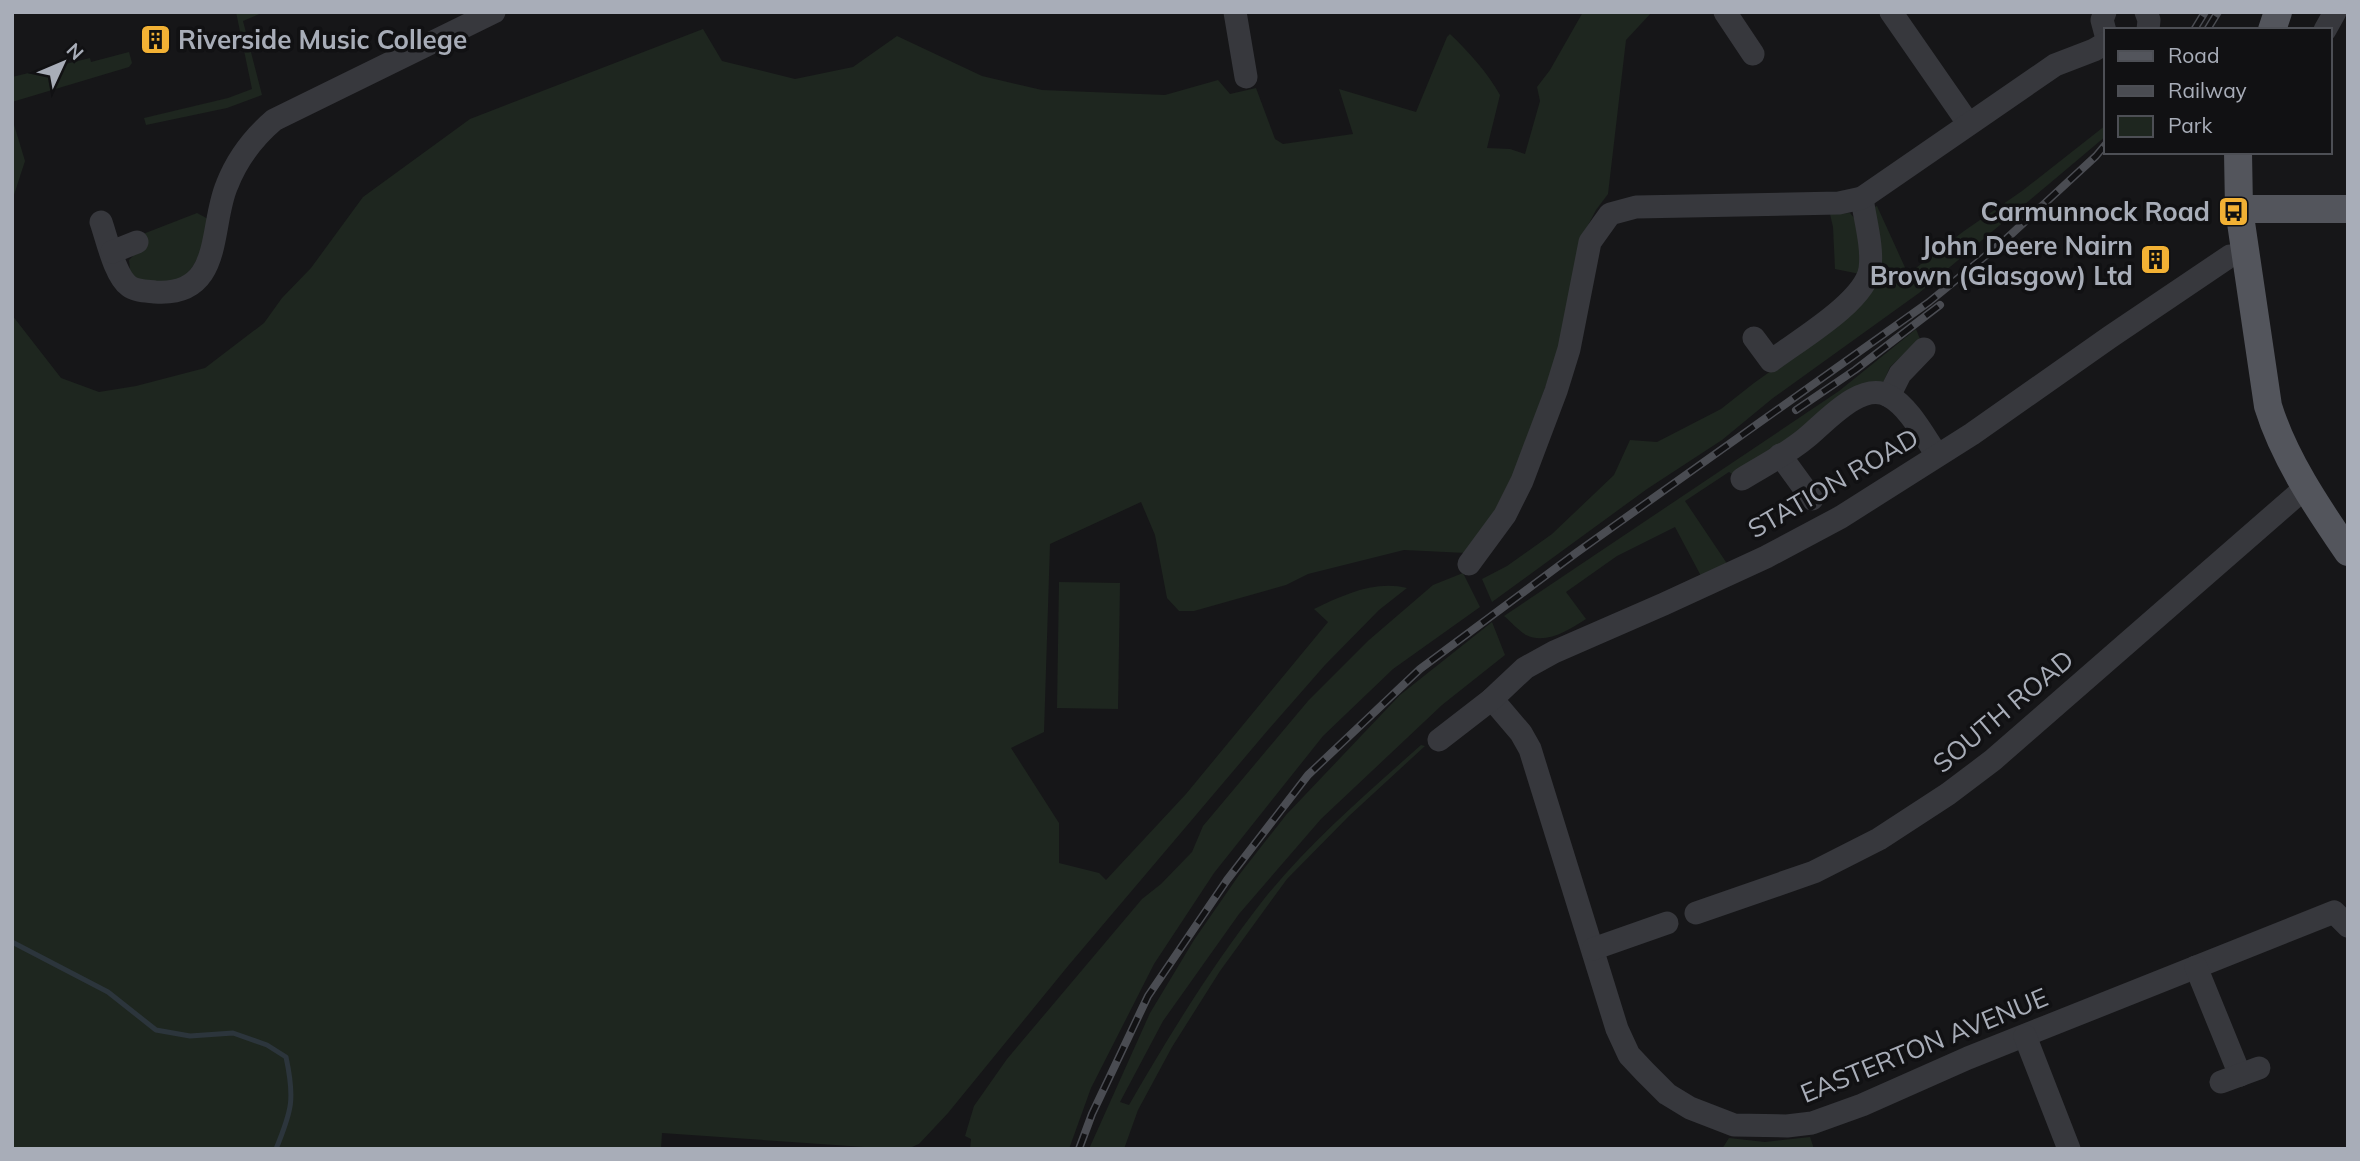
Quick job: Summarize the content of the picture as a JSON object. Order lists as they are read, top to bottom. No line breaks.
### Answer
{"streets":{"street":["STATION ROAD","SOUTH ROAD","EASTERTON AVENUE"]},"crossings":[["STATION ROAD","EASTERTON AVENUE"]],"places":{"building":["Riverside Music College","John Deere Nairn Brown (Glasgow) Ltd"],"bus stop":["Carmunnock Road"]},"legend":["Road","Railway","Park"],"north":"top right"}
